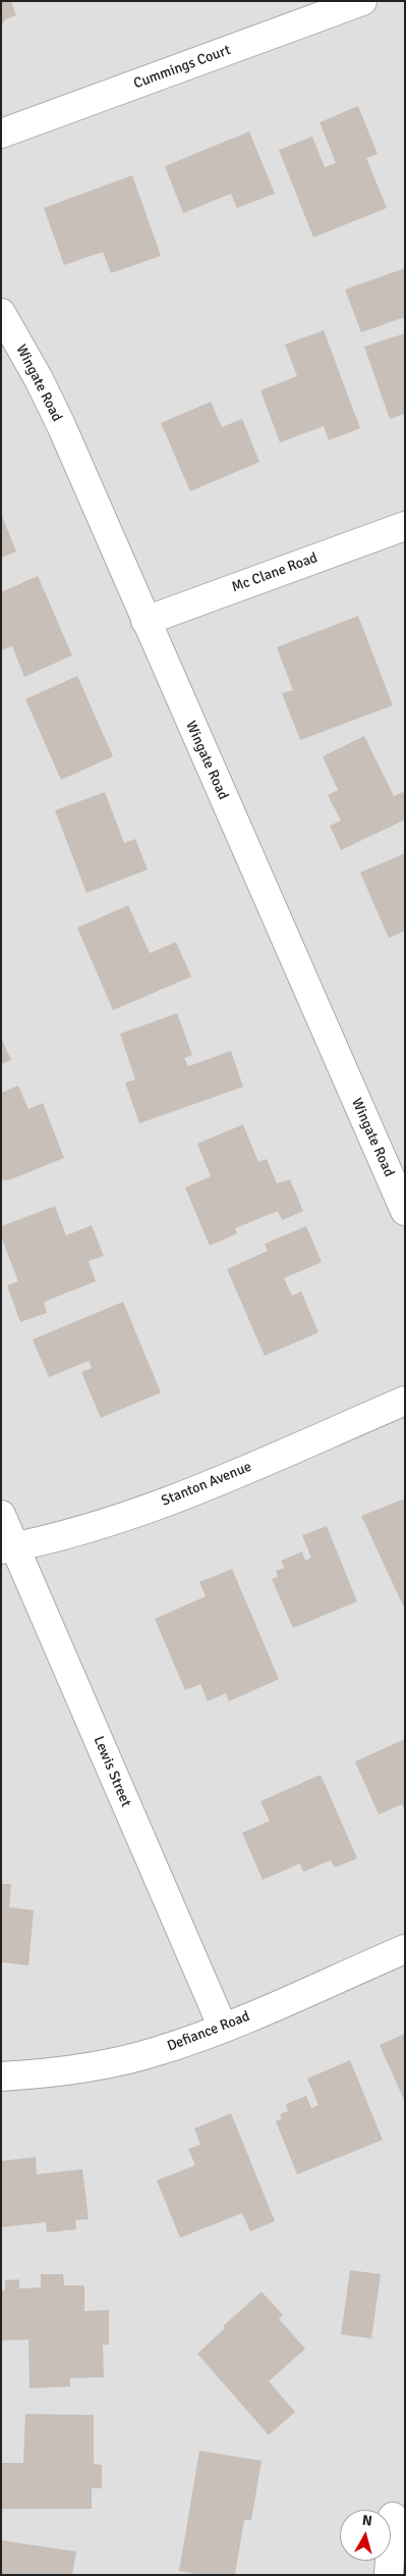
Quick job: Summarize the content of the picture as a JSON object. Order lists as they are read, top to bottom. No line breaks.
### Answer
{"streets":{"street":["Cummings Court","Wingate Road","Mc Clane Road","Stanton Avenue","Lewis Street","Defiance Road"]},"crossings":[["Wingate Road","Mc Clane Road"],["Stanton Avenue","Lewis Street"],["Lewis Street","Defiance Road"]],"north":"top"}
